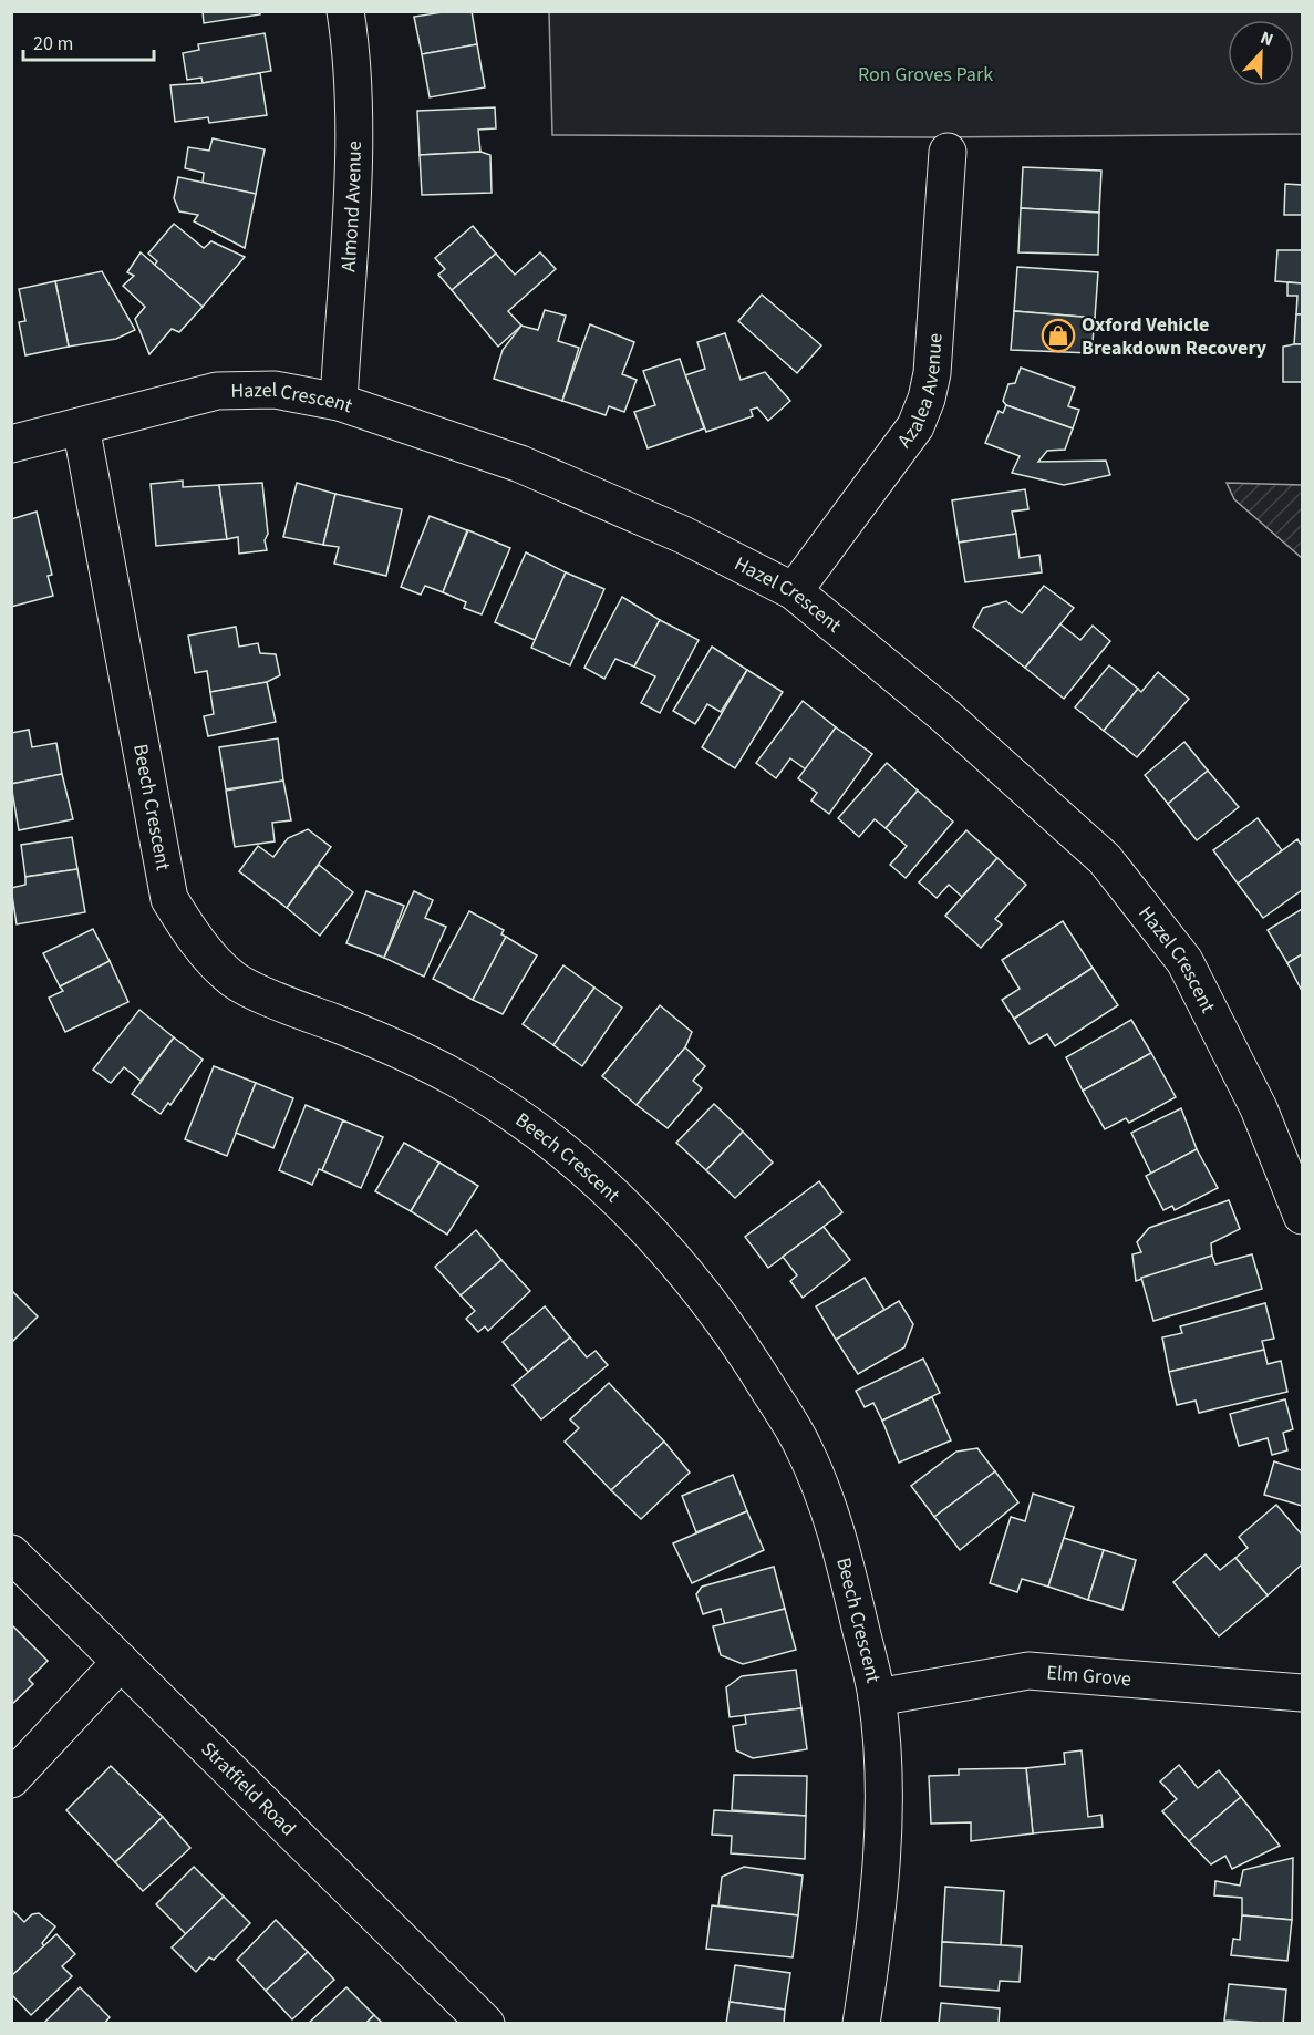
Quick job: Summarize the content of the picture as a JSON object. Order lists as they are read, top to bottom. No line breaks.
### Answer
{"streets":{"street":["Almond Avenue","Azalea Avenue","Hazel Crescent","Beech Crescent","Elm Grove","Stratfield Road"]},"crossings":[["Almond Avenue","Hazel Crescent"],["Azalea Avenue","Hazel Crescent"],["Hazel Crescent","Beech Crescent"],["Beech Crescent","Elm Grove"]],"parks":["Ron Groves Park"],"places":{"shop":["Oxford Vehicle Breakdown Recovery"]},"scale_bar":"20 m","north":"top"}
